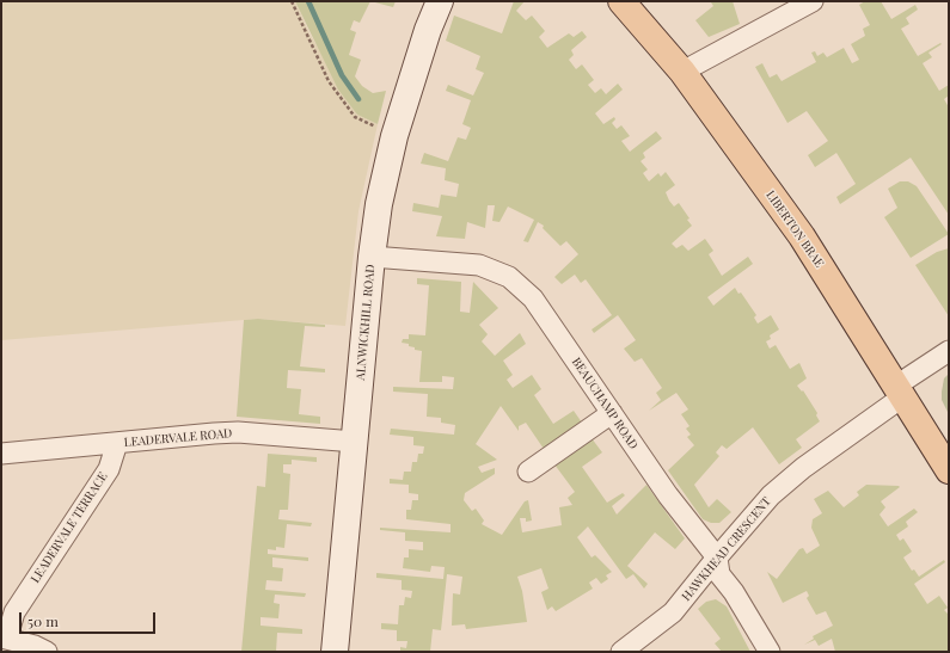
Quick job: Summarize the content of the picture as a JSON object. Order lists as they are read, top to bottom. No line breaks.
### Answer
{"streets":{"main road":["LIBERTON BRAE"],"street":["ALNWICKHILL ROAD","BEAUCHAMP ROAD","LEADERVALE ROAD","LEADERVALE TERRACE","HAWKHEAD CRESCENT"]},"crossings":[["LIBERTON BRAE","HAWKHEAD CRESCENT"],["ALNWICKHILL ROAD","BEAUCHAMP ROAD"],["ALNWICKHILL ROAD","LEADERVALE ROAD"],["BEAUCHAMP ROAD","HAWKHEAD CRESCENT"],["LEADERVALE ROAD","LEADERVALE TERRACE"]],"scale_bar":"50 m"}
